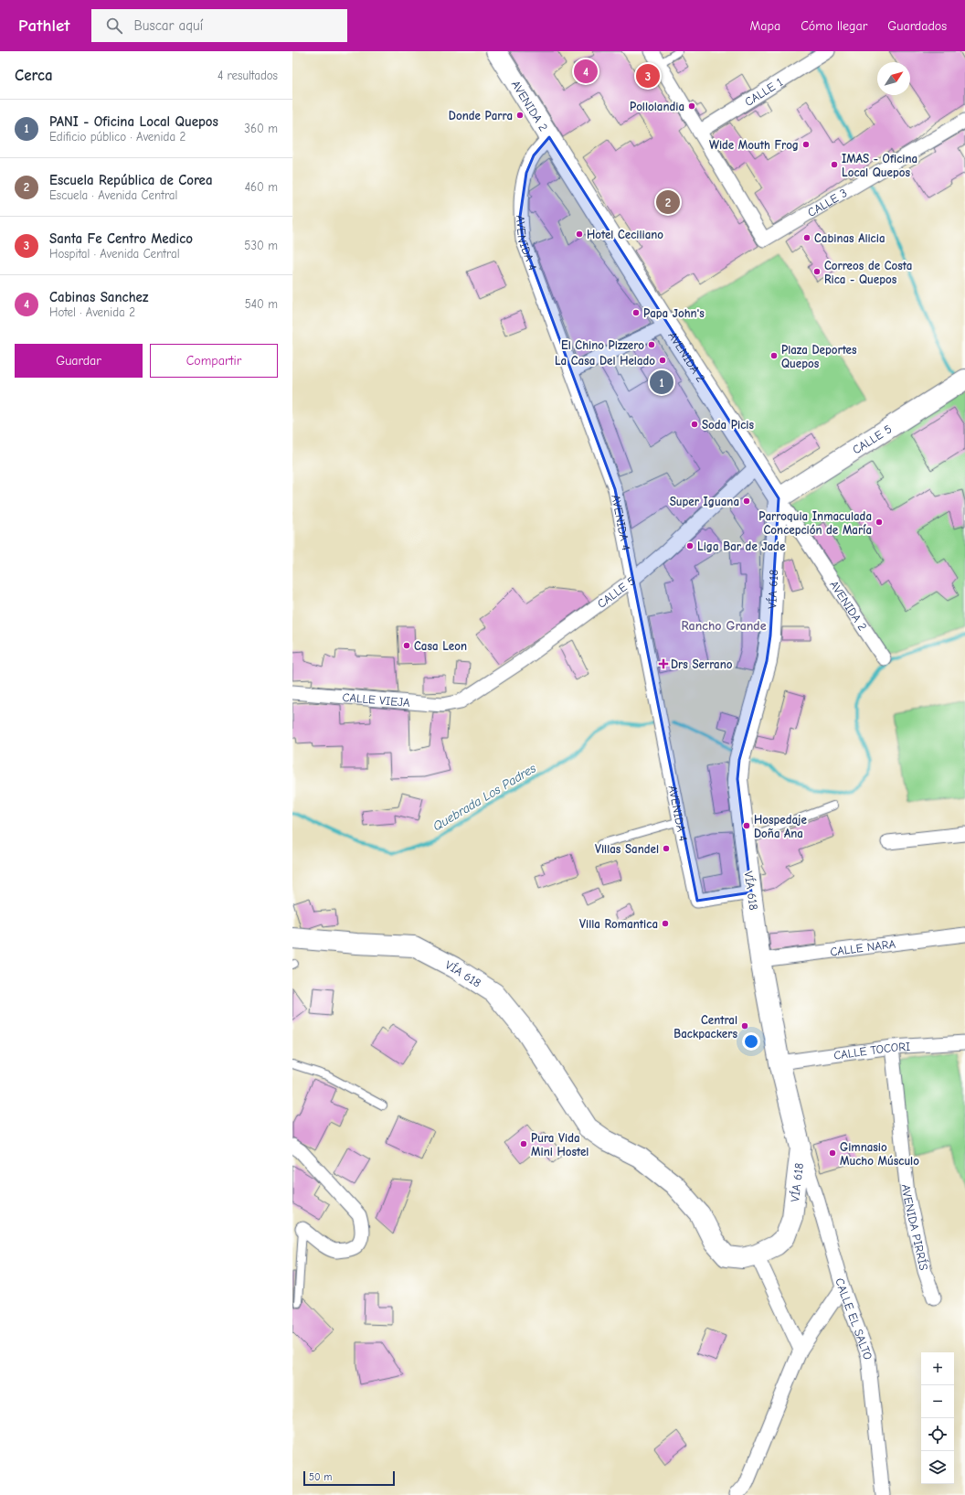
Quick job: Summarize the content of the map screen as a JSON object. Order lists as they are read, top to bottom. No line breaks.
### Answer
{"streets":{"street":["CALLE 1","AVENIDA 2","CALLE 3","AVENIDA 4","CALLE 5","VÍA 618","CALLE VIEJA","CALLE NARA","CALLE TOCORI","AVENIDA PIRRÍS","CALLE EL SALTO"]},"crossings":[["CALLE 1","CALLE 3"],["AVENIDA 2","AVENIDA 4"],["AVENIDA 2","CALLE 5"],["AVENIDA 2","VÍA 618"],["AVENIDA 4","CALLE 5"],["AVENIDA 4","VÍA 618"],["CALLE 5","VÍA 618"],["CALLE 5","CALLE VIEJA"],["VÍA 618","CALLE NARA"],["VÍA 618","CALLE TOCORI"],["VÍA 618","CALLE EL SALTO"],["CALLE TOCORI","AVENIDA PIRRÍS"]],"districts":["Rancho Grande"],"water":["Quebrada Los Padres"],"places":{"other":["Pollolandia","Donde Parra","Wide Mouth Frog","IMAS - Oficina Local Quepos","Hotel Ceciliano","Cabinas Alicia","Correos de Costa Rica - Quepos","Papa John's","El Chino Pizzero","Plaza Deportes Quepos","La Casa Del Helado","Soda Picis","Super Iguana","Parroquia Inmaculada Concepción de María","Liga Bar de Jade","Casa Leon","Hospedaje Doña Ana","Villas Sandel","Villa Romantica","Central Backpackers","Pura Vida Mini Hostel","Gimnasio Mucho Músculo"],"health":["Drs Serrano"]},"scale_bar":"50 m","north":"top right","page":{"header":"Pathlet","search":"Buscar aquí","nav":["Mapa","Cómo llegar","Guardados"],"heading":["Cerca","4 resultados"],"pins":["4","3","2","1"],"list":[{"mark":"1","name":"PANI - Oficina Local Quepos","note":"Edificio público · Avenida 2","value":"360 m"},{"mark":"2","name":"Escuela República de Corea","note":"Escuela · Avenida Central","value":"460 m"},{"mark":"3","name":"Santa Fe Centro Medico","note":"Hospital · Avenida Central","value":"530 m"},{"mark":"4","name":"Cabinas Sanchez","note":"Hotel · Avenida 2","value":"540 m"}],"buttons":["Guardar","Compartir"],"map_buttons":["+","−"],"scale":"50 m"}}
